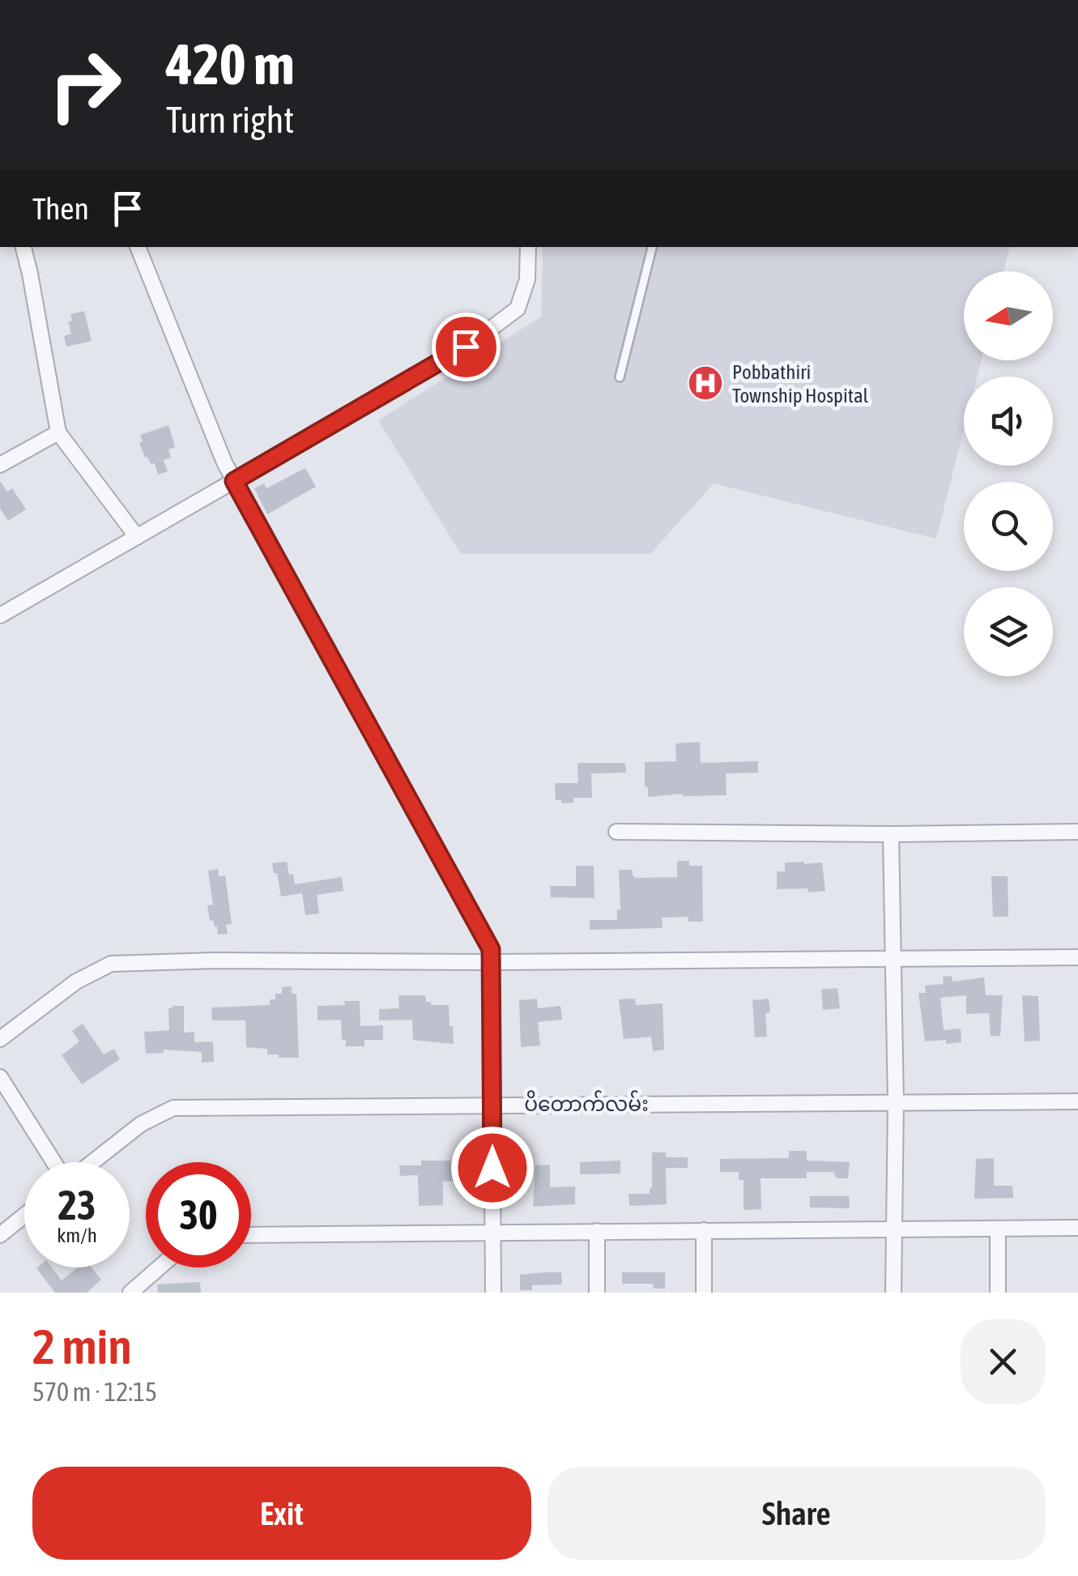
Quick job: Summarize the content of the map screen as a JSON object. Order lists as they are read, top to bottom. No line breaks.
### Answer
{"streets":{"street":["ပိတောက်လမ်း"]},"places":{"hospital":["Pobbathiri Township Hospital"]},"north":"left","page":{"turn":["420 m","Turn right"],"then":"Then","speed":"23 km/h","limit":"30","heading":["2 min","570 m · 12:15"],"buttons":["Exit","Share"]}}
